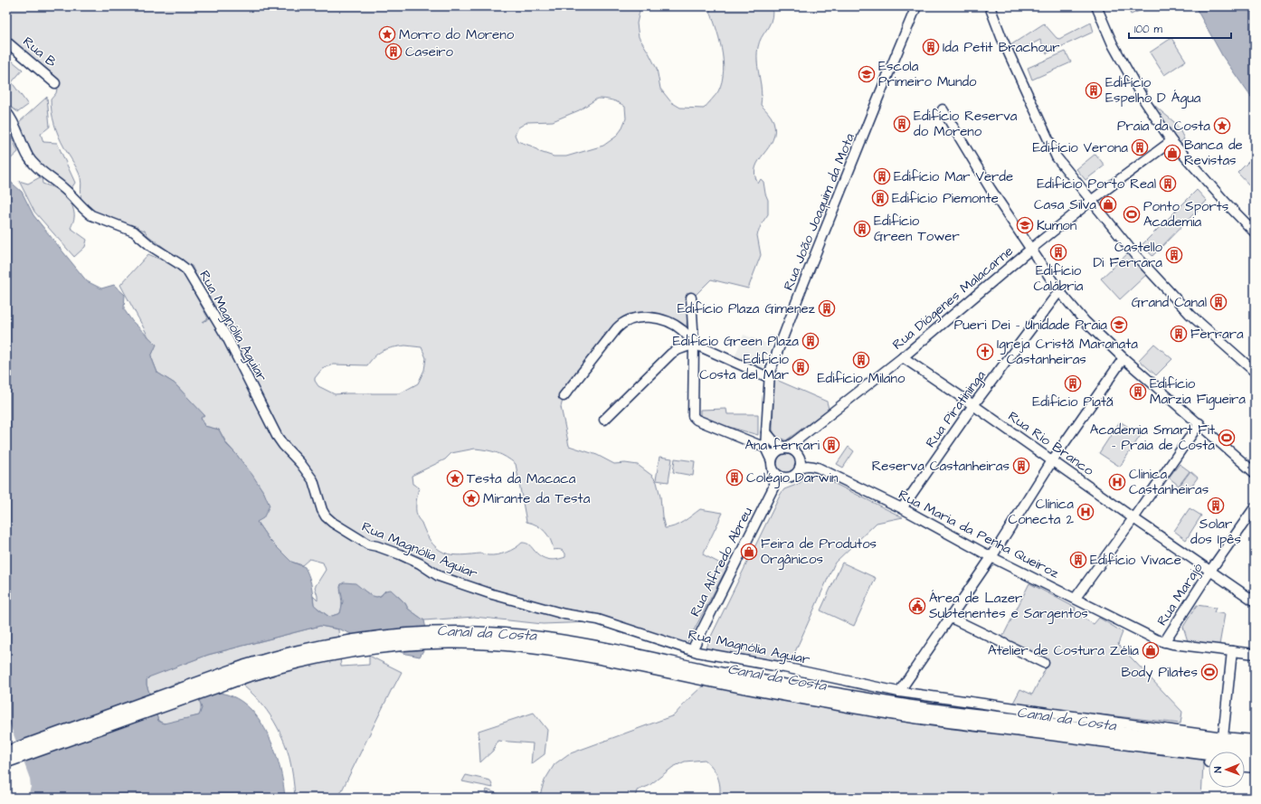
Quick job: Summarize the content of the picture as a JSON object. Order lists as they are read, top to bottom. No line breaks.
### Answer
{"streets":{"street":["Rua B","Rua João Joaquim da Mota","Rua Diógenes Malacarne","Rua Magnólia Aguiar","Rua Piratininga","Rua Rio Branco","Rua Maria da Penha Queiroz","Rua Alfredo Abreu","Rua Marajó"]},"crossings":[["Rua Diógenes Malacarne","Rua Rio Branco"],["Rua Diógenes Malacarne","Rua Maria da Penha Queiroz"],["Rua Magnólia Aguiar","Rua Alfredo Abreu"],["Rua Piratininga","Rua Rio Branco"],["Rua Piratininga","Rua Maria da Penha Queiroz"],["Rua Rio Branco","Rua Marajó"],["Rua Maria da Penha Queiroz","Rua Marajó"]],"water":["Canal da Costa"],"places":{"place":["Morro do Moreno","Praia da Costa","Testa da Macaca","Mirante da Testa"],"building":["Ida Petit Brachour","Caseiro","Edifício Espelho D Água","Edifício Reserva do Moreno","Edifício Verona","Edifício Mar Verde","Edifício Porto Real","Edifício Piemonte","Edifício Green Tower","Edifício Calábria","Castello Di Ferrara","Grand Canal","Edifício Plaza Gimenez","Ferrara","Edifício Green Plaza","Edifício Milano","Edifício Costa del Mar","Edifício Piatã","Edifício Marzia Figueira","Ana ferrari","Reserva Castanheiras","Colégio Darwin","Solar dos Ipês","Edifício Vivace"],"school or university":["Escola Primeiro Mundo","Kumon","Pueri Dei - Unidade Praia"],"shop":["Banca de Revistas","Casa Silva","Feira de Produtos Orgânicos","Atelier de Costura Zélia"],"sports":["Ponto Sports Academia","Academia Smart Fit - Praia de Costa","Body Pilates"],"church":["Igreja Cristã Maranata - Castanheiras"],"hospital":["Clinica Castanheiras","Clínica Conecta 2"],"public building":["Área de Lazer Subtenentes e Sargentos"]},"scale_bar":"100 m","north":"left"}
